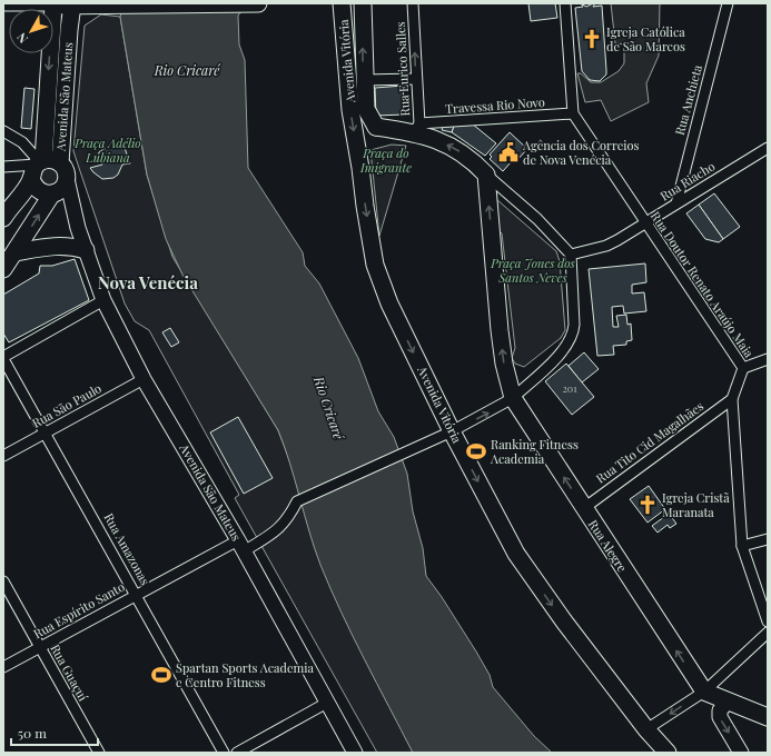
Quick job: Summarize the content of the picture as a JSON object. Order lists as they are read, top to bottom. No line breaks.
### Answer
{"streets":{"main road":["Avenida Vitória","Avenida São Mateus","Rua Alegre"],"street":["Rua Eurico Salles","Rua Anchieta","Travessa Rio Novo","Rua Riacho","Rua Doutor Renato Araújo Maia","Rua São Paulo","Rua Tito Cid Magalhães","Rua Amazonas","Rua Espírito Santo","Rua Guaçuí"]},"crossings":[["Avenida Vitória","Rua Espírito Santo"],["Rua Eurico Salles","Travessa Rio Novo"],["Avenida São Mateus","Rua São Paulo"],["Avenida São Mateus","Rua Espírito Santo"],["Rua Anchieta","Rua Riacho"],["Travessa Rio Novo","Rua Doutor Renato Araújo Maia"],["Rua Riacho","Rua Doutor Renato Araújo Maia"],["Rua Doutor Renato Araújo Maia","Rua Tito Cid Magalhães"],["Rua São Paulo","Rua Amazonas"],["Rua Tito Cid Magalhães","Rua Alegre"],["Rua Amazonas","Rua Espírito Santo"],["Rua Espírito Santo","Rua Guaçuí"]],"one_way":["Avenida Vitória","Rua Eurico Salles","Rua Alegre"],"districts":["Nova Venécia"],"water":["Rio Cricaré"],"parks":["Praça Adélio Lubiana","Praça do Imigrante","Praça Jones dos Santos Neves"],"places":{"church":["Igreja Católica de São Marcos","Igreja Cristã Maranata"],"public building":["Agência dos Correios de Nova Venécia"],"sports":["Ranking Fitness Academia","Spartan Sports Academia e Centro Fitness"]},"house_numbers":["201"],"scale_bar":"50 m","north":"bottom left"}
